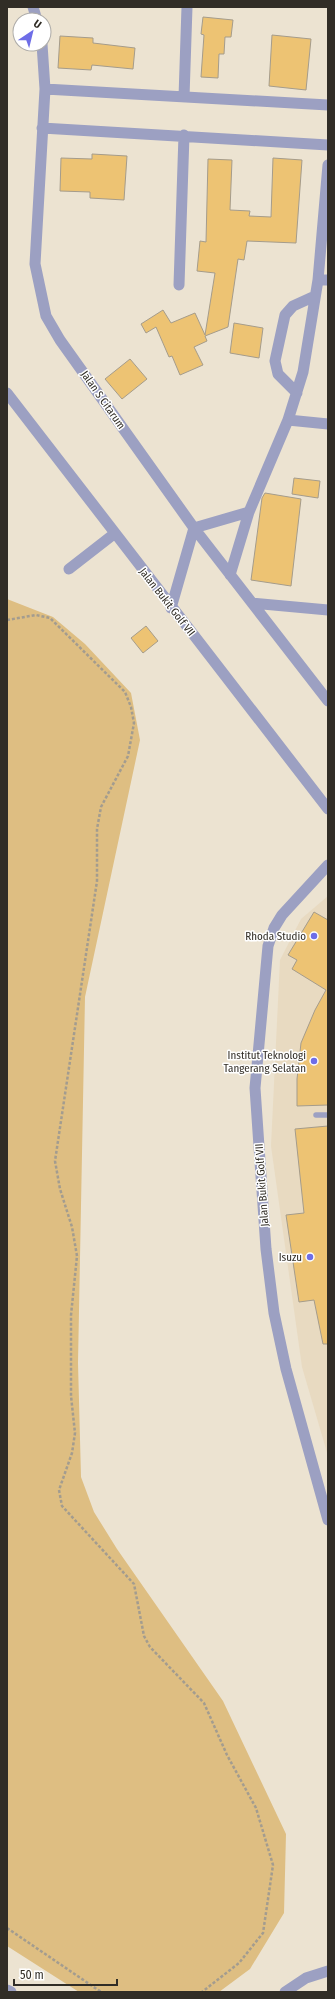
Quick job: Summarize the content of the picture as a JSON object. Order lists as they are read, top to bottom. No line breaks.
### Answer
{"streets":{"street":["Jalan S Citarum","Jalan Bukit Golf VII"]},"places":["Rhoda Studio","Institut Teknologi Tangerang Selatan","Isuzu"],"scale_bar":"50 m","north":"top right"}
